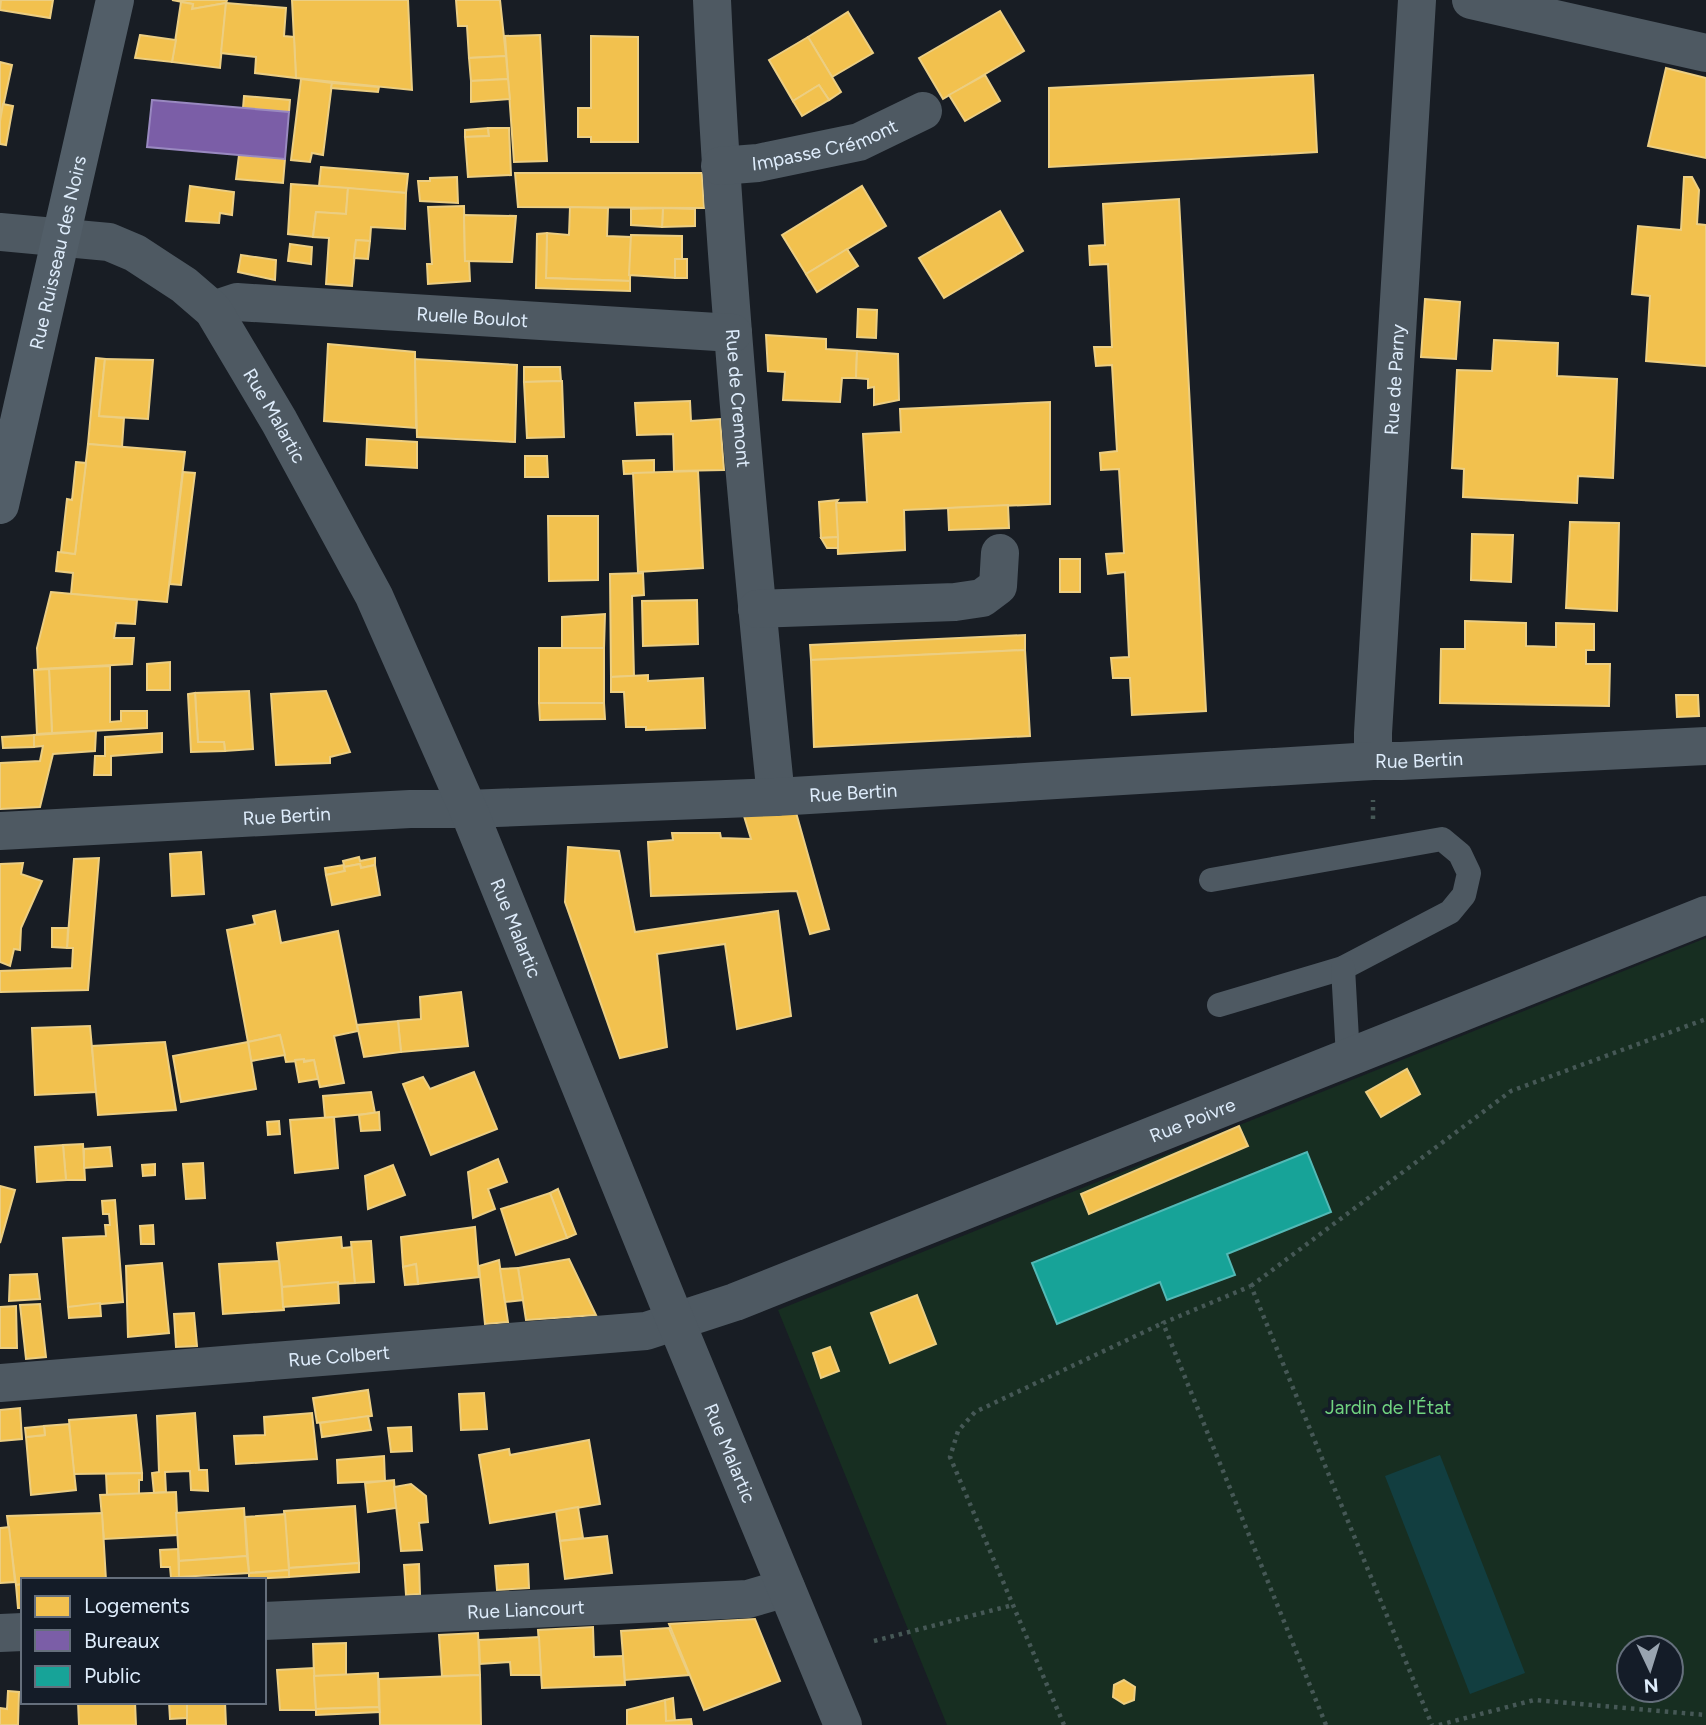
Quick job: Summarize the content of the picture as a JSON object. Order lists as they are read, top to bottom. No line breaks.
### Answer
{"streets":{"main road":["Rue Ruisseau des Noirs"],"street":["Impasse Crémont","Ruelle Boulot","Rue de Parny","Rue de Cremont","Rue Malartic","Rue Bertin","Rue Poivre","Rue Colbert","Rue Liancourt"]},"crossings":[["Impasse Crémont","Rue de Cremont"],["Rue Ruisseau des Noirs","Rue Malartic"],["Ruelle Boulot","Rue de Cremont"],["Ruelle Boulot","Rue Malartic"],["Rue de Parny","Rue Bertin"],["Rue de Cremont","Rue Bertin"],["Rue Malartic","Rue Bertin"],["Rue Malartic","Rue Poivre"],["Rue Malartic","Rue Colbert"],["Rue Malartic","Rue Liancourt"],["Rue Poivre","Rue Colbert"]],"parks":["Jardin de l'État"],"legend":["Logements","Bureaux","Public"],"north":"bottom"}
